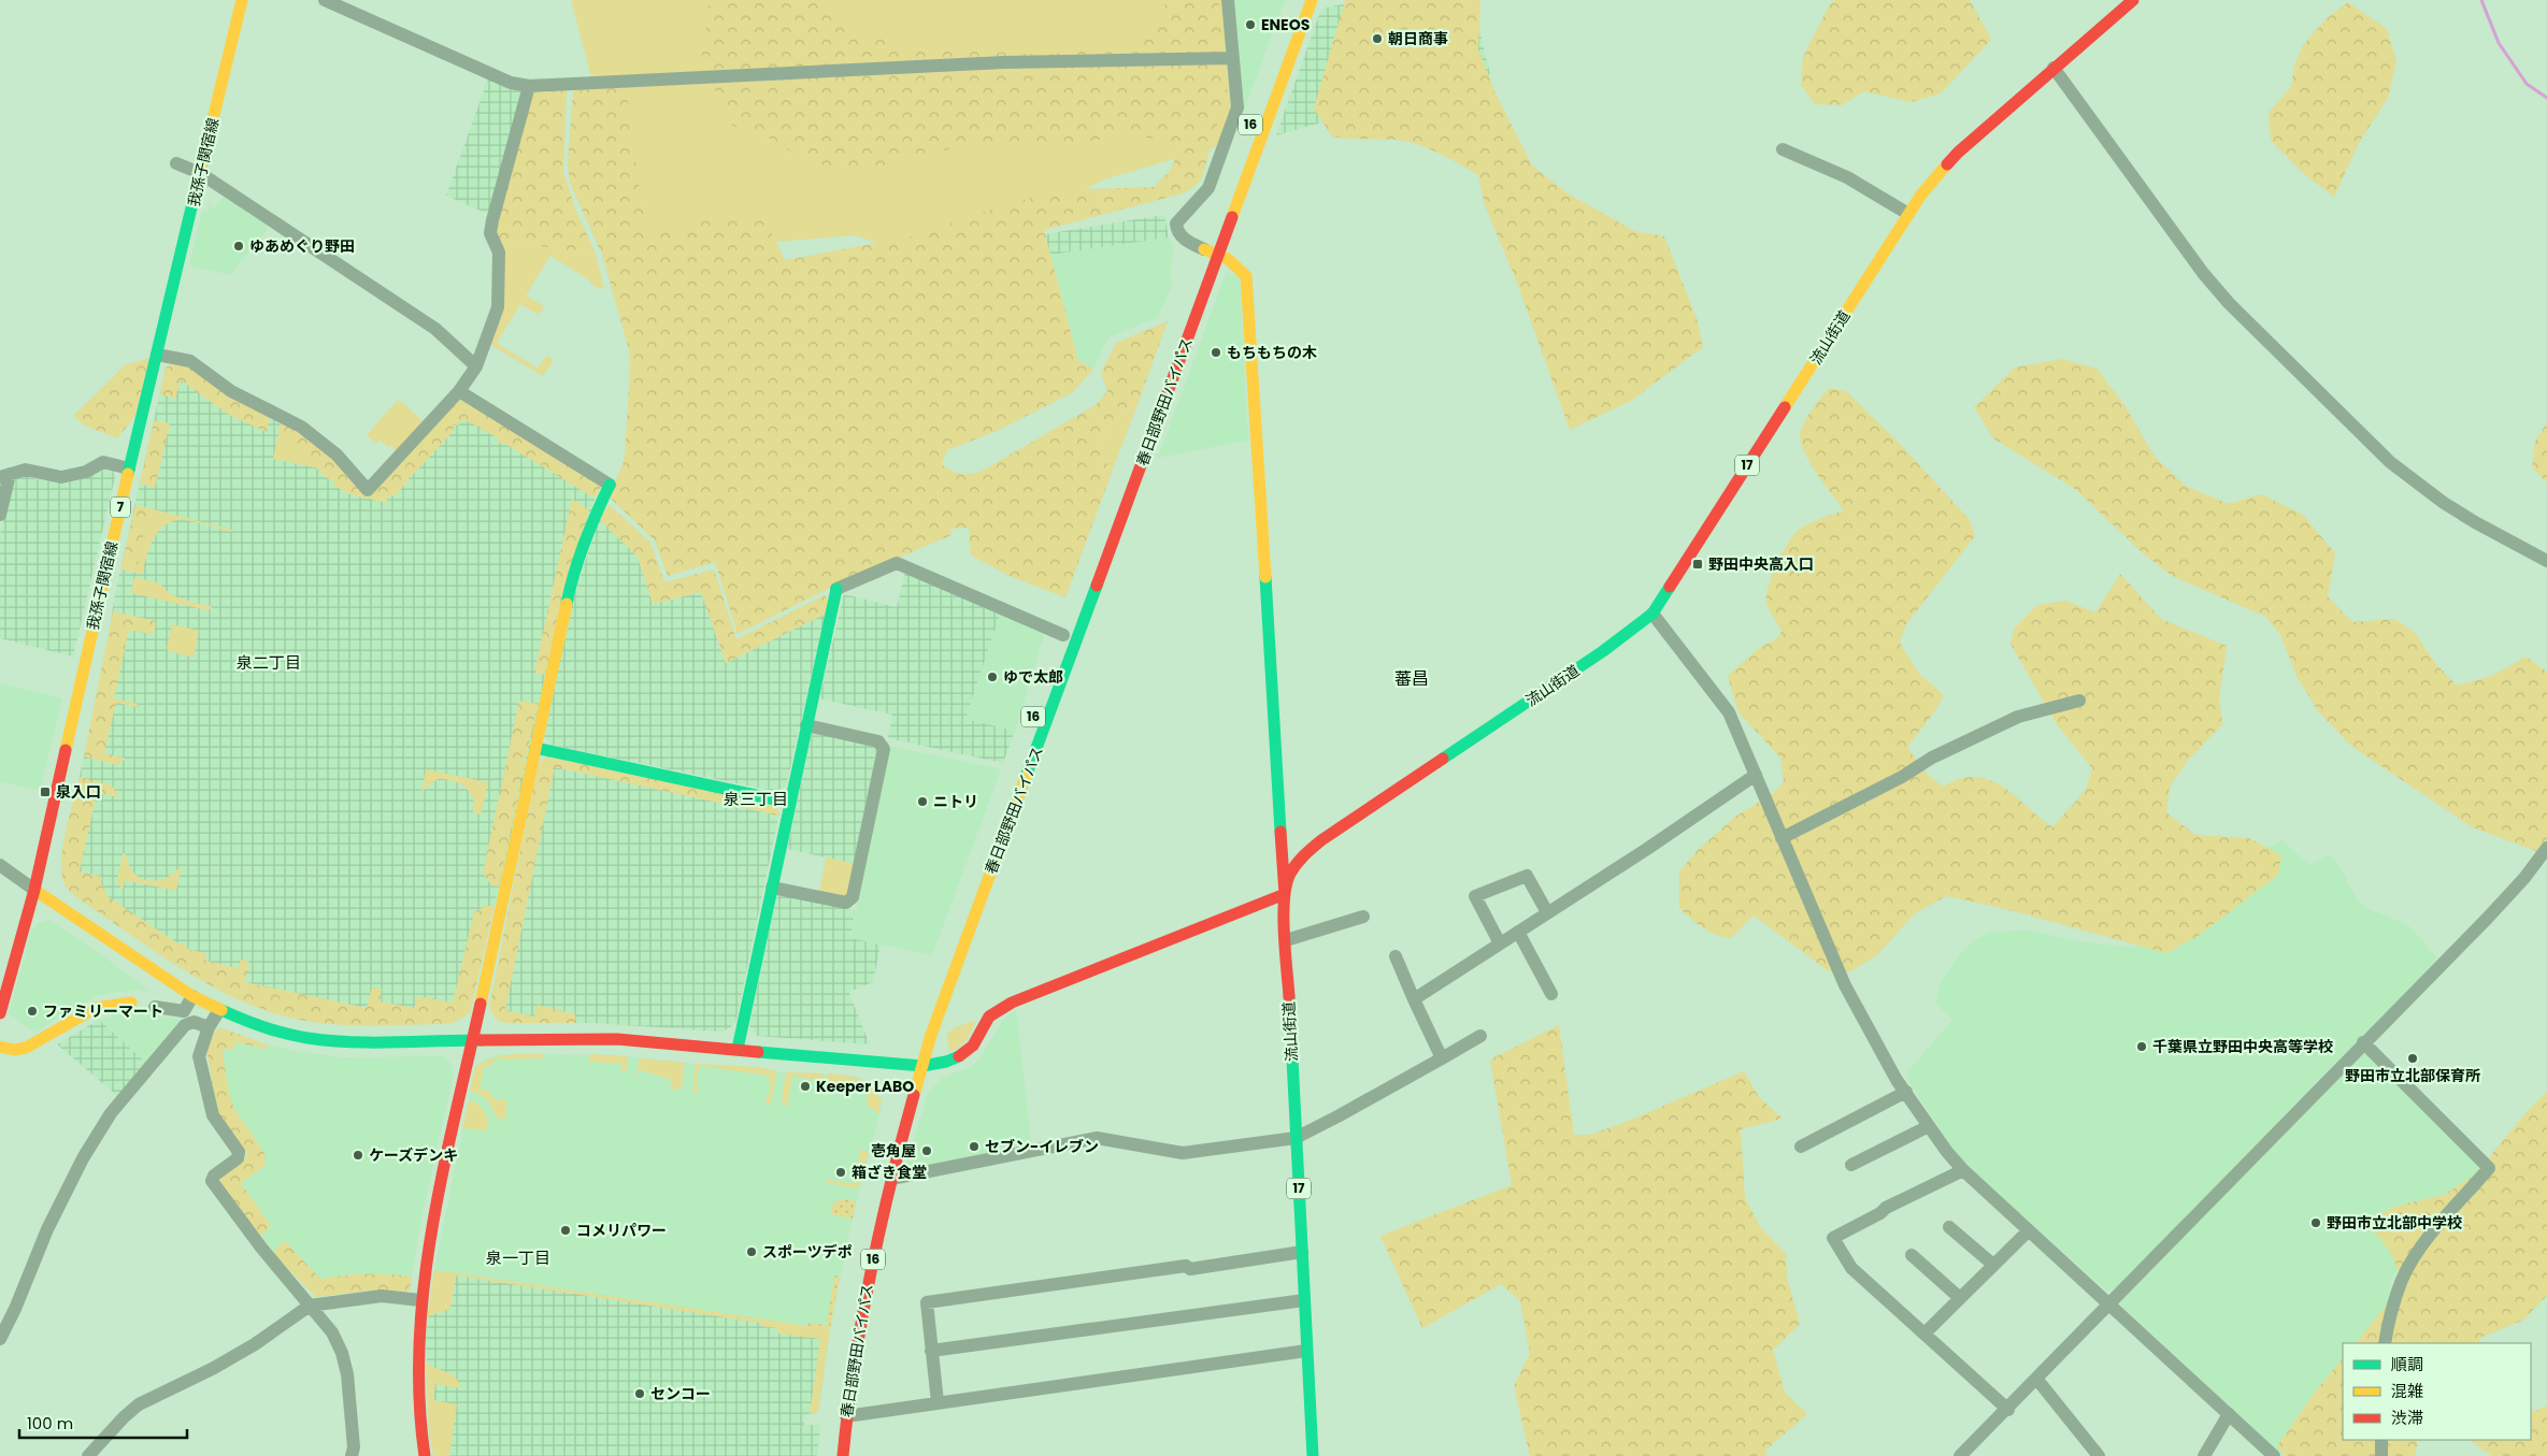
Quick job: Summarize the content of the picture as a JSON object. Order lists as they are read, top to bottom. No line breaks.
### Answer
{"streets":{"main road":["16","我孫子関宿線","流山街道","春日部野田バイパス","17","7"]},"districts":["泉二丁目","蕃昌","泉三丁目","泉一丁目"],"places":{"other":["ENEOS","朝日商事","ゆあめぐり野田","もちもちの木","ゆで太郎","ニトリ","ファミリーマート","千葉県立野田中央高等学校","野田市立北部保育所","Keeper LABO","セブン-イレブン","壱角屋","ケーズデンキ","箱ざき食堂","野田市立北部中学校","コメリパワー","スポーツデポ","センコー"],"transit":["野田中央高入口","泉入口"]},"legend":["順調","混雑","渋滞"],"scale_bar":"100 m"}
